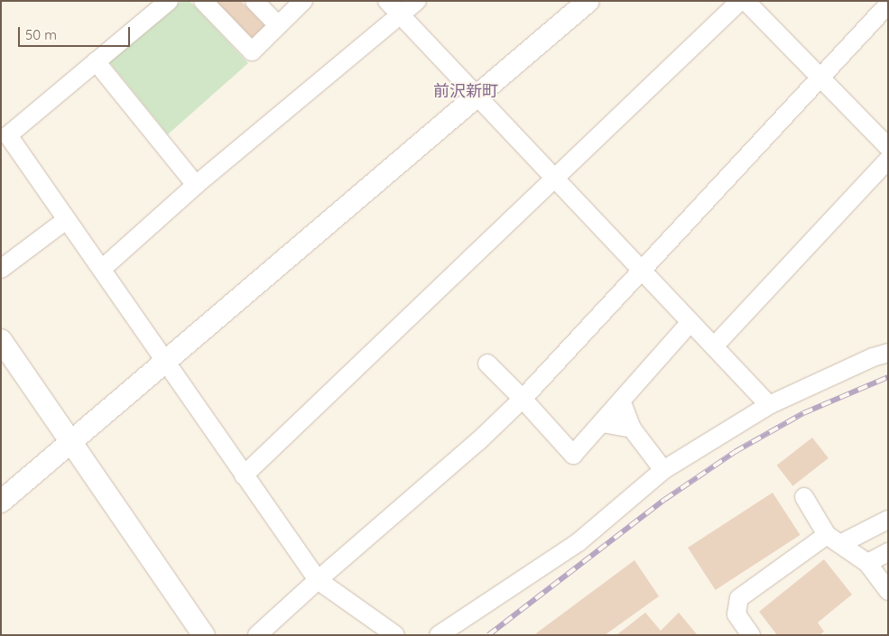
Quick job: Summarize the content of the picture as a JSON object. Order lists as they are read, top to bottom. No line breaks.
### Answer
{"districts":["前沢新町"],"scale_bar":"50 m"}
